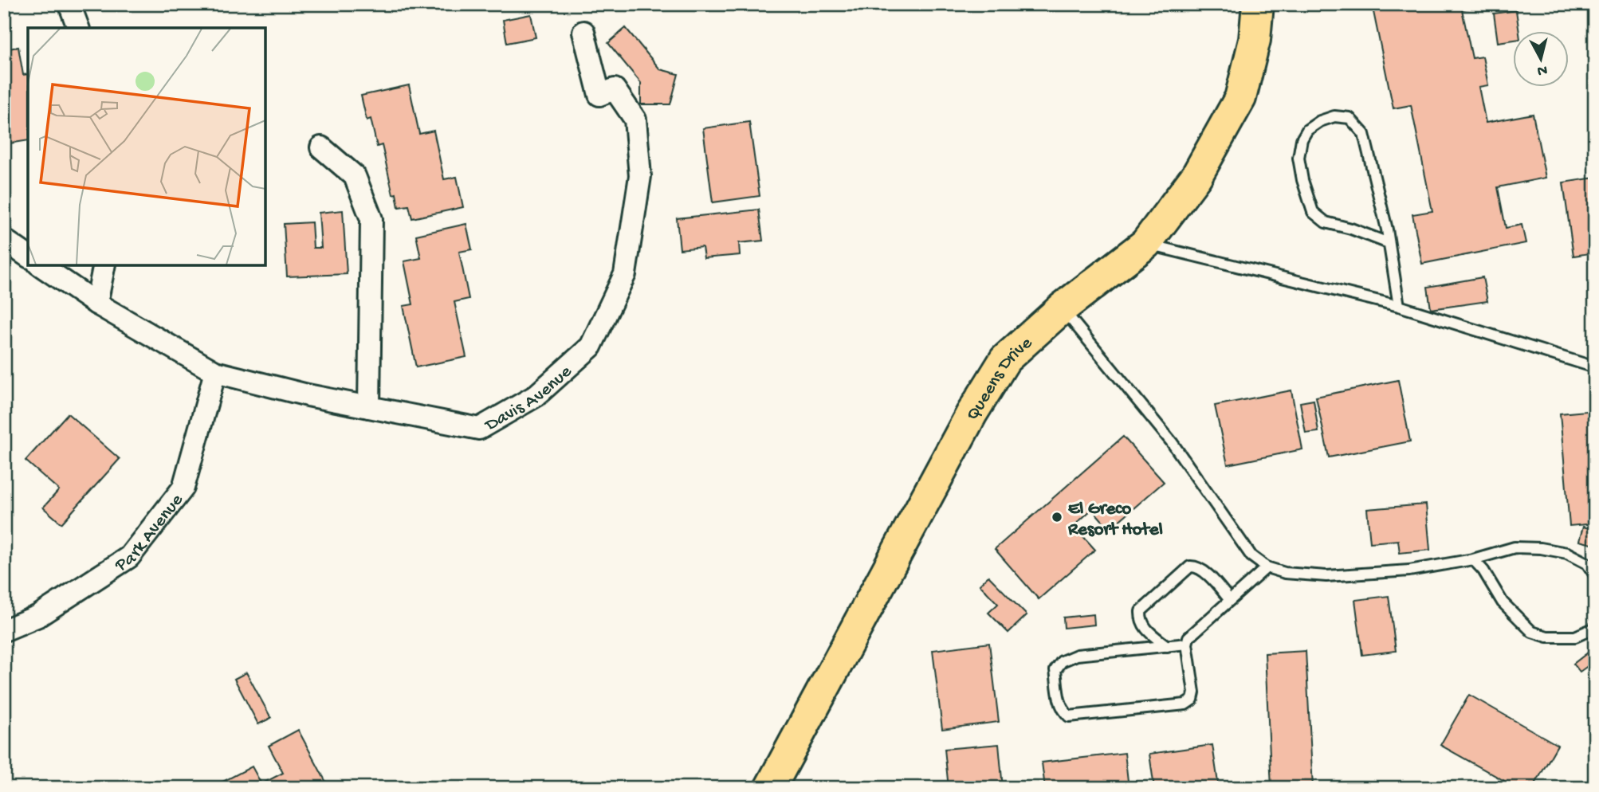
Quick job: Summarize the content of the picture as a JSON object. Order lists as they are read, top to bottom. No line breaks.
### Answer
{"streets":{"main road":["Queens Drive"],"street":["Davis Avenue","Park Avenue"]},"crossings":[["Davis Avenue","Park Avenue"]],"places":["El Greco Resort Hotel"],"north":"bottom"}
